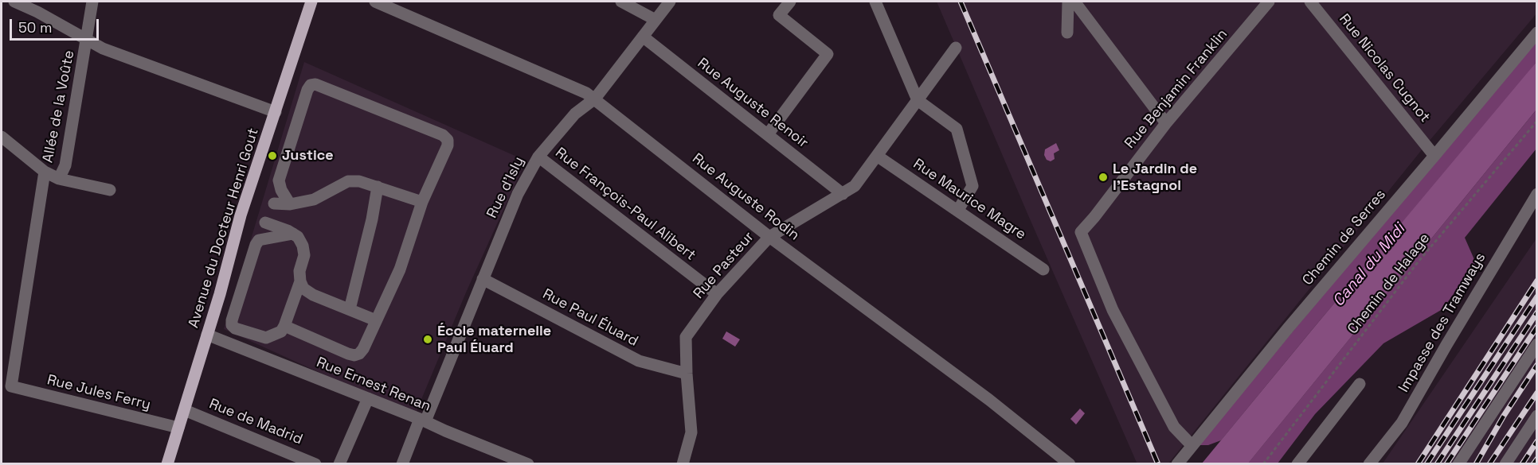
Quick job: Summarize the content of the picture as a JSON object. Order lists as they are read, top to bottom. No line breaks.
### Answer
{"streets":{"main road":["Avenue du Docteur Henri Gout"],"street":["Rue Nicolas Cugnot","Rue Benjamin Franklin","Rue Auguste Renoir","Allée de la Voûte","Rue d'Isly","Rue Auguste Rodin","Rue Maurice Magre","Rue François-Paul Alibert","Chemin de Serres","Rue Pasteur","Rue Paul Éluard","Impasse des Tramways","Rue Ernest Renan","Rue Jules Ferry","Rue de Madrid"],"path":["Chemin de Halage"]},"crossings":[["Rue Nicolas Cugnot","Chemin de Serres"],["Rue Benjamin Franklin","Chemin de Serres"],["Rue Auguste Renoir","Rue d'Isly"],["Rue Auguste Renoir","Rue Pasteur"],["Allée de la Voûte","Rue Jules Ferry"],["Rue d'Isly","Rue Auguste Rodin"],["Rue d'Isly","Rue François-Paul Alibert"],["Rue d'Isly","Rue Paul Éluard"],["Rue d'Isly","Rue Ernest Renan"],["Rue Auguste Rodin","Rue Pasteur"],["Rue Maurice Magre","Rue Pasteur"],["Rue François-Paul Alibert","Rue Pasteur"],["Avenue du Docteur Henri Gout","Rue Ernest Renan"],["Avenue du Docteur Henri Gout","Rue Jules Ferry"],["Avenue du Docteur Henri Gout","Rue de Madrid"],["Rue Pasteur","Rue Paul Éluard"]],"water":["Canal du Midi"],"places":["Justice","Le Jardin de l'Estagnol","École maternelle Paul Éluard"],"scale_bar":"50 m"}
